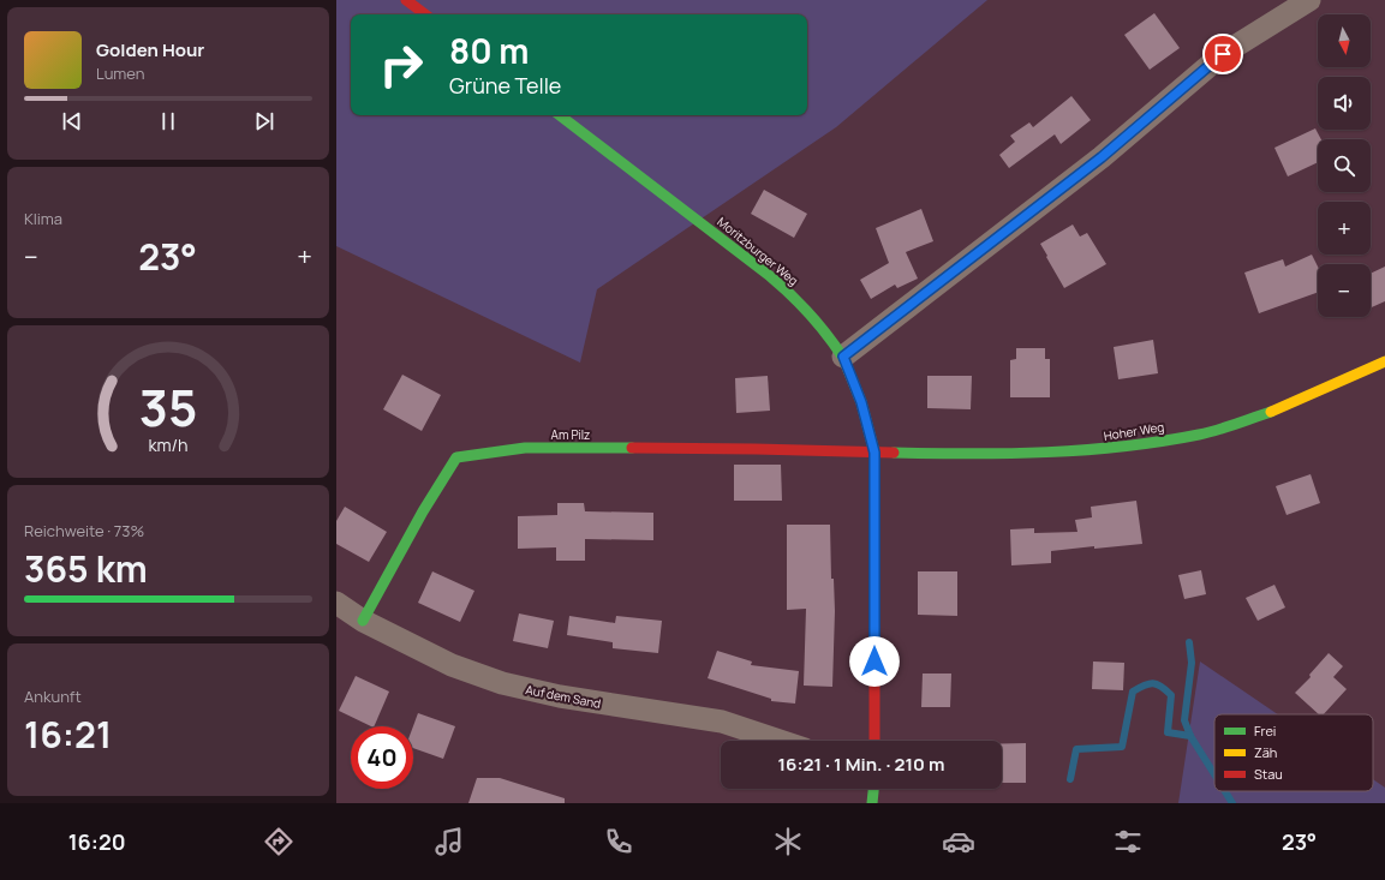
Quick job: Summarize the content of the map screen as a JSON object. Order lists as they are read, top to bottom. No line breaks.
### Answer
{"streets":{"street":["Moritzburger Weg","Hoher Weg","Am Pilz","Auf dem Sand"]},"crossings":[["Moritzburger Weg","Hoher Weg"],["Moritzburger Weg","Am Pilz"],["Hoher Weg","Am Pilz"],["Am Pilz","Auf dem Sand"]],"legend":["Frei","Zäh","Stau"],"north":"bottom","page":{"map_buttons":["+","−"],"turn":["80 m","Grüne Telle"],"song":["Golden Hour","Lumen"],"tile":["Klima",["Reichweite · 73%","365 km"],["Ankunft","16:21"]],"heat":["−","23°","+"],"limit":"40","trip":"16:21 · 1 Min. · 210 m","tabs":["16:20","23°"],"gauge":["35","km/h"]}}
